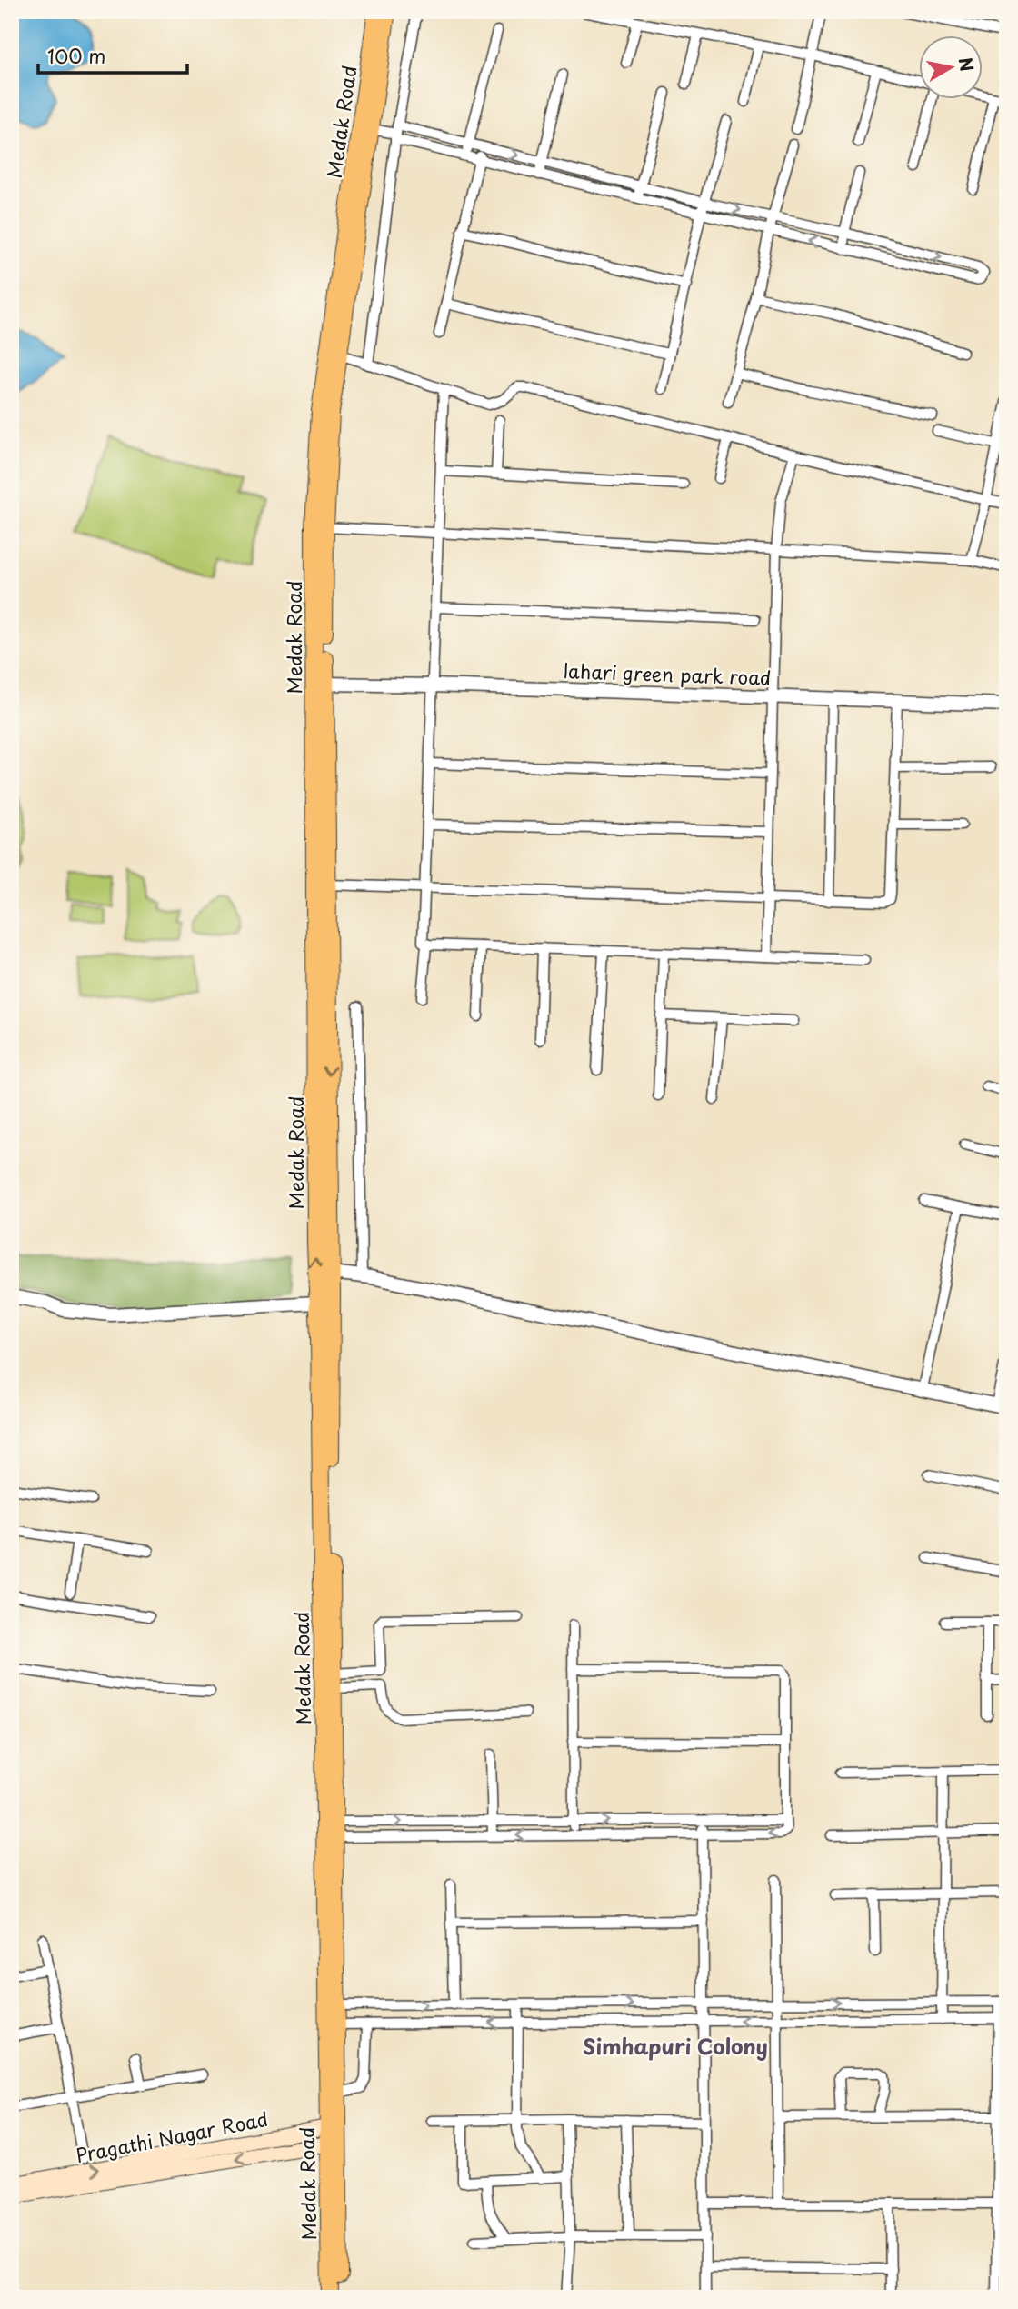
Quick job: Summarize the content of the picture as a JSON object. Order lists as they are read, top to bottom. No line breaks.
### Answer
{"streets":{"main road":["Medak Road","Pragathi Nagar Road"],"street":["lahari green park road"]},"crossings":[["Medak Road","lahari green park road"],["Medak Road","Pragathi Nagar Road"]],"districts":["Simhapuri Colony"],"scale_bar":"100 m","north":"right"}
